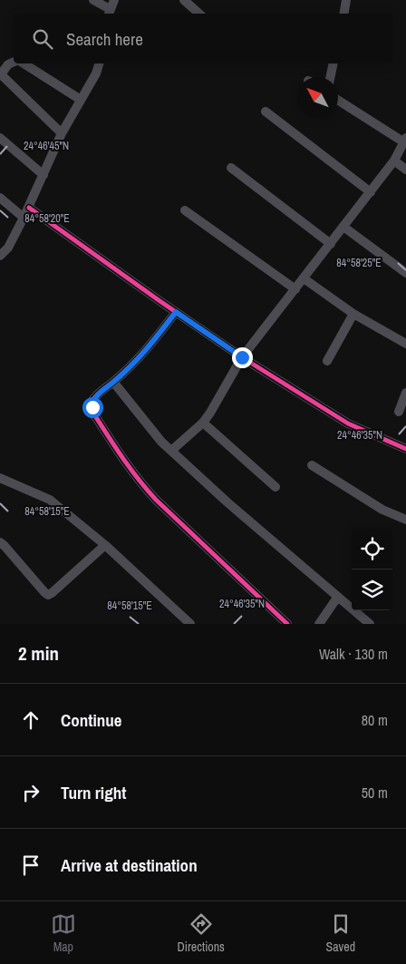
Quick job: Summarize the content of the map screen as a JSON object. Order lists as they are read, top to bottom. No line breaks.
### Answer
{"north":"top left","page":{"search":"Search here","heading":["2 min","Walk · 130 m"],"list":[["Continue","80 m"],["Turn right","50 m"],"Arrive at destination"],"nav":["Map","Directions","Saved"]},"coordinates":["24°46'45\"N","84°58'20\"E","84°58'25\"E","24°46'35\"N","84°58'15\"E"]}
